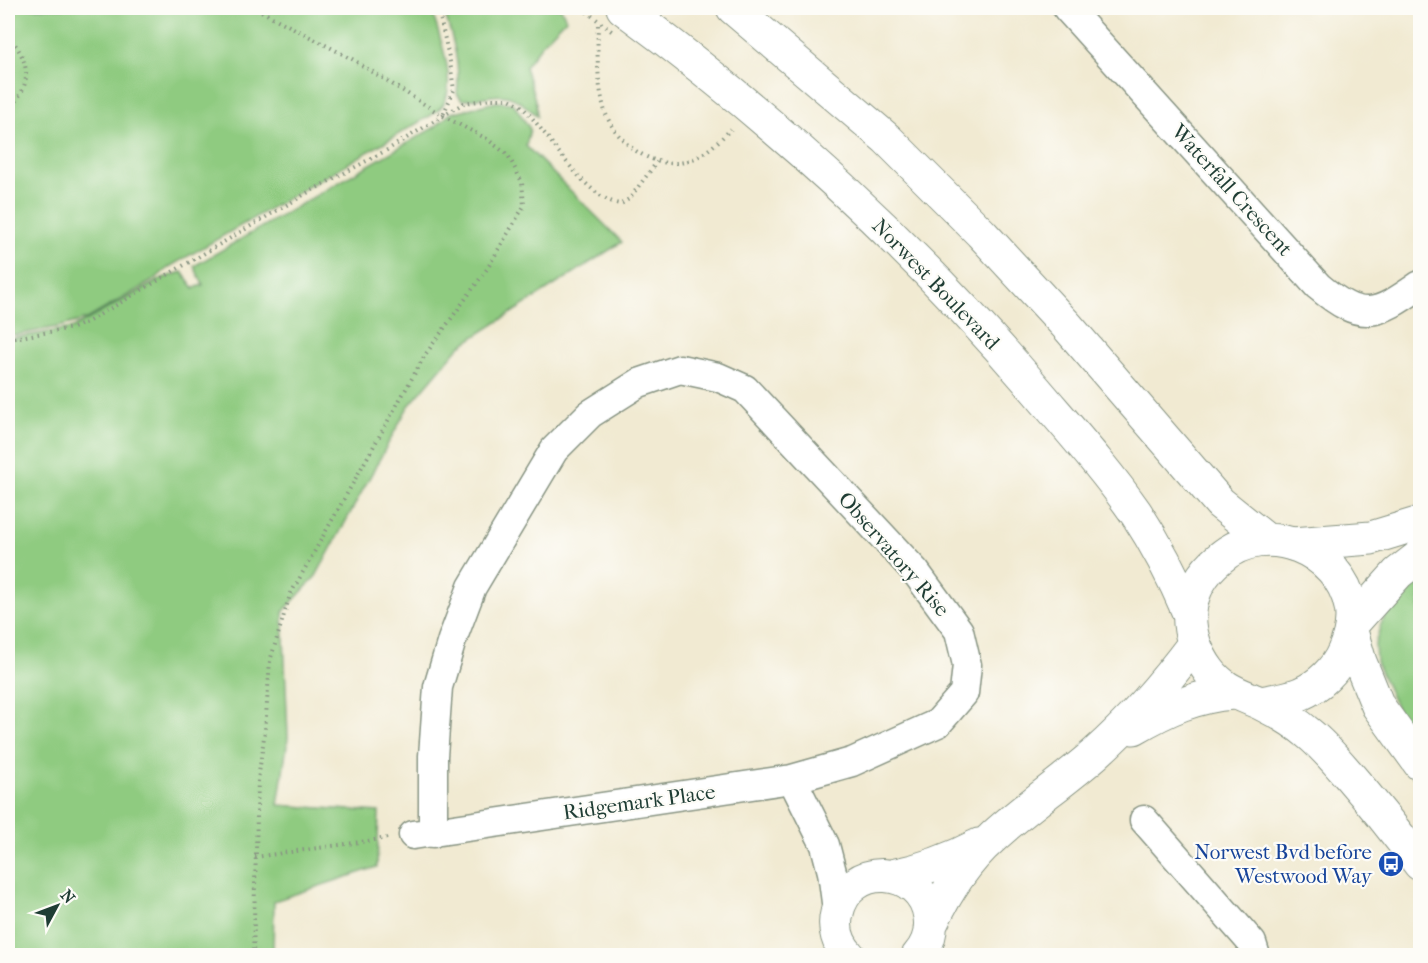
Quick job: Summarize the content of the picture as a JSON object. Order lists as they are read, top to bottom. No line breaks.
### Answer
{"streets":{"main road":["Norwest Boulevard"],"street":["Waterfall Crescent","Observatory Rise","Ridgemark Place"]},"crossings":[["Observatory Rise","Ridgemark Place"]],"places":{"bus stop":["Norwest Bvd before Westwood Way"]},"north":"top right"}
